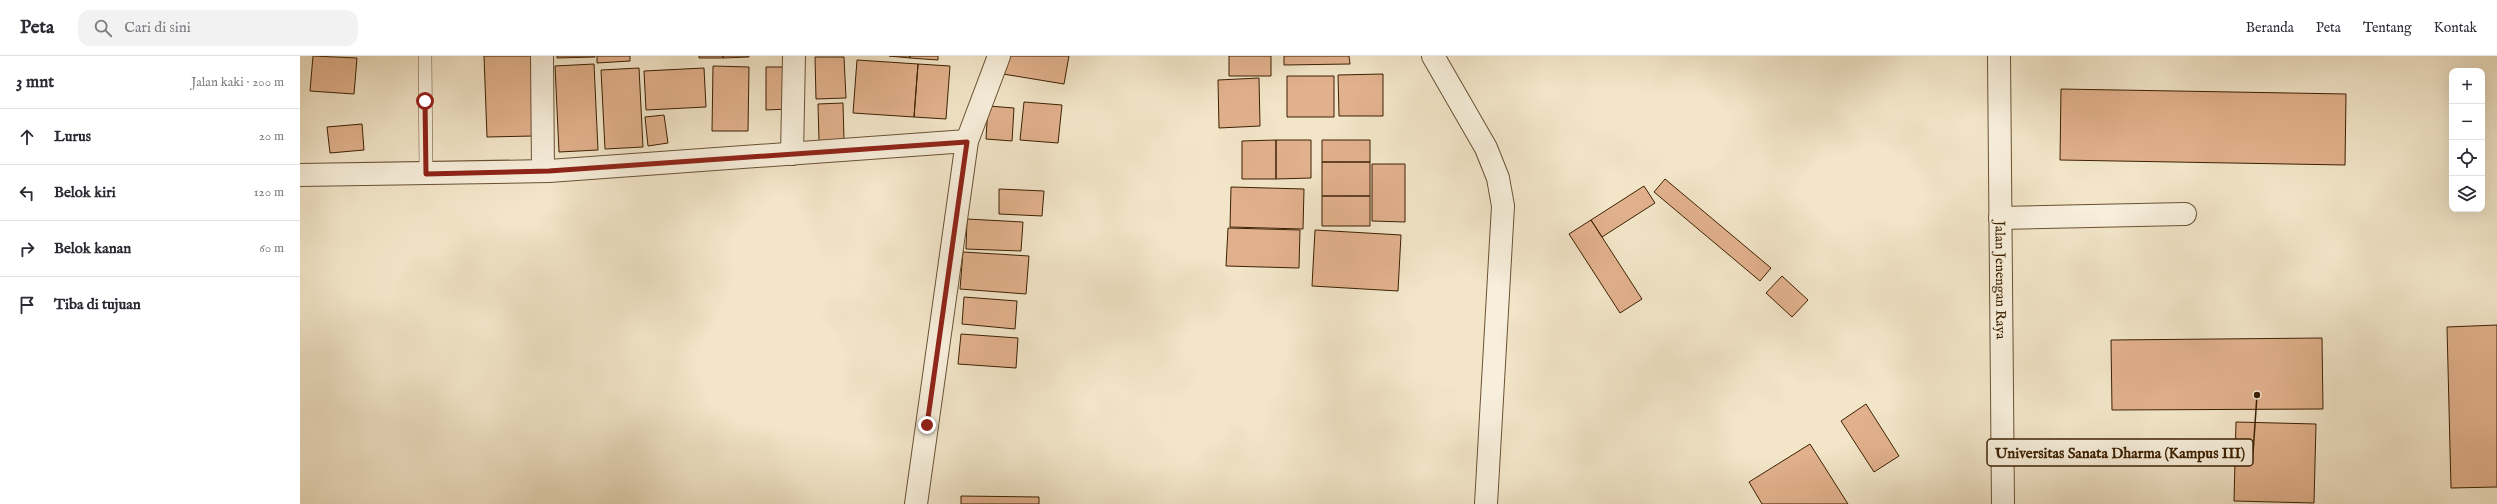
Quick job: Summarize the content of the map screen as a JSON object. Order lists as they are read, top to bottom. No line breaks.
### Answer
{"streets":{"street":["Jalan Jenengan Raya"]},"places":["Universitas Sanata Dharma (Kampus III)"],"page":{"header":"Peta","search":"Cari di sini","nav":["Beranda","Peta","Tentang","Kontak"],"heading":["3 mnt","Jalan kaki · 200 m"],"map_buttons":["+","−"],"list":[["Lurus","20 m"],["Belok kiri","120 m"],["Belok kanan","60 m"],"Tiba di tujuan"]}}
